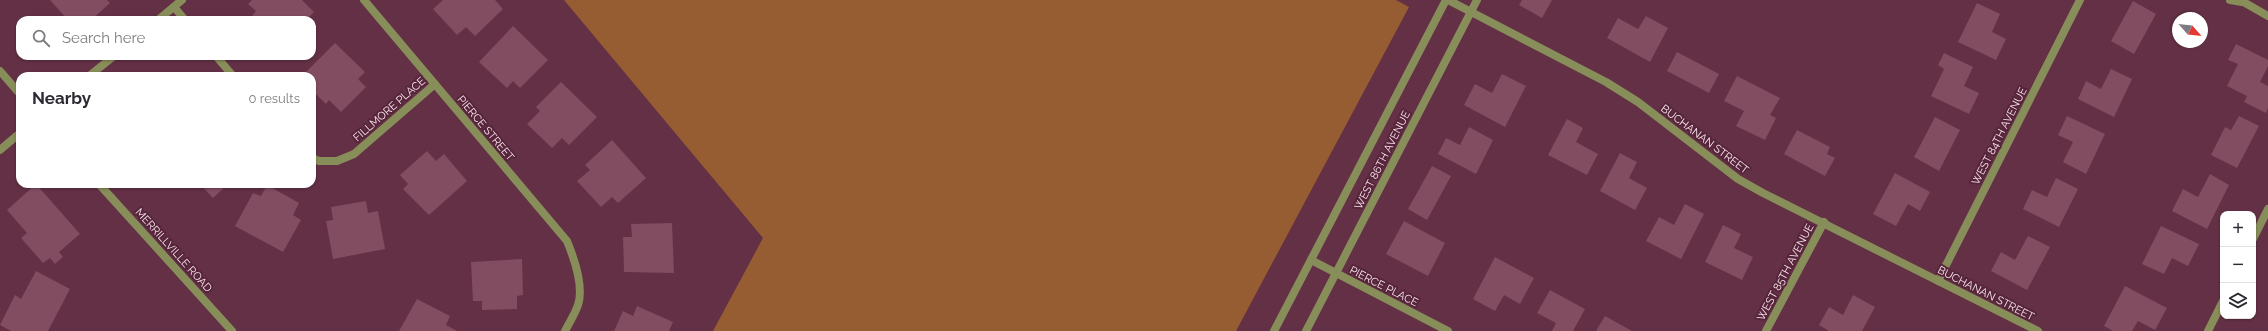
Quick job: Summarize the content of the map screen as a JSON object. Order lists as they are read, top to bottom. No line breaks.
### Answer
{"streets":{"street":["FILLMORE PLACE","PIERCE STREET","WEST 84TH AVENUE","BUCHANAN STREET","WEST 86TH AVENUE","MERRILLVILLE ROAD","WEST 85TH AVENUE","PIERCE PLACE"]},"crossings":[["FILLMORE PLACE","PIERCE STREET"],["WEST 84TH AVENUE","BUCHANAN STREET"],["BUCHANAN STREET","WEST 86TH AVENUE"],["BUCHANAN STREET","WEST 85TH AVENUE"],["WEST 86TH AVENUE","PIERCE PLACE"]],"north":"bottom right","page":{"search":"Search here","heading":["Nearby","0 results"],"map_buttons":["+","−"]}}
